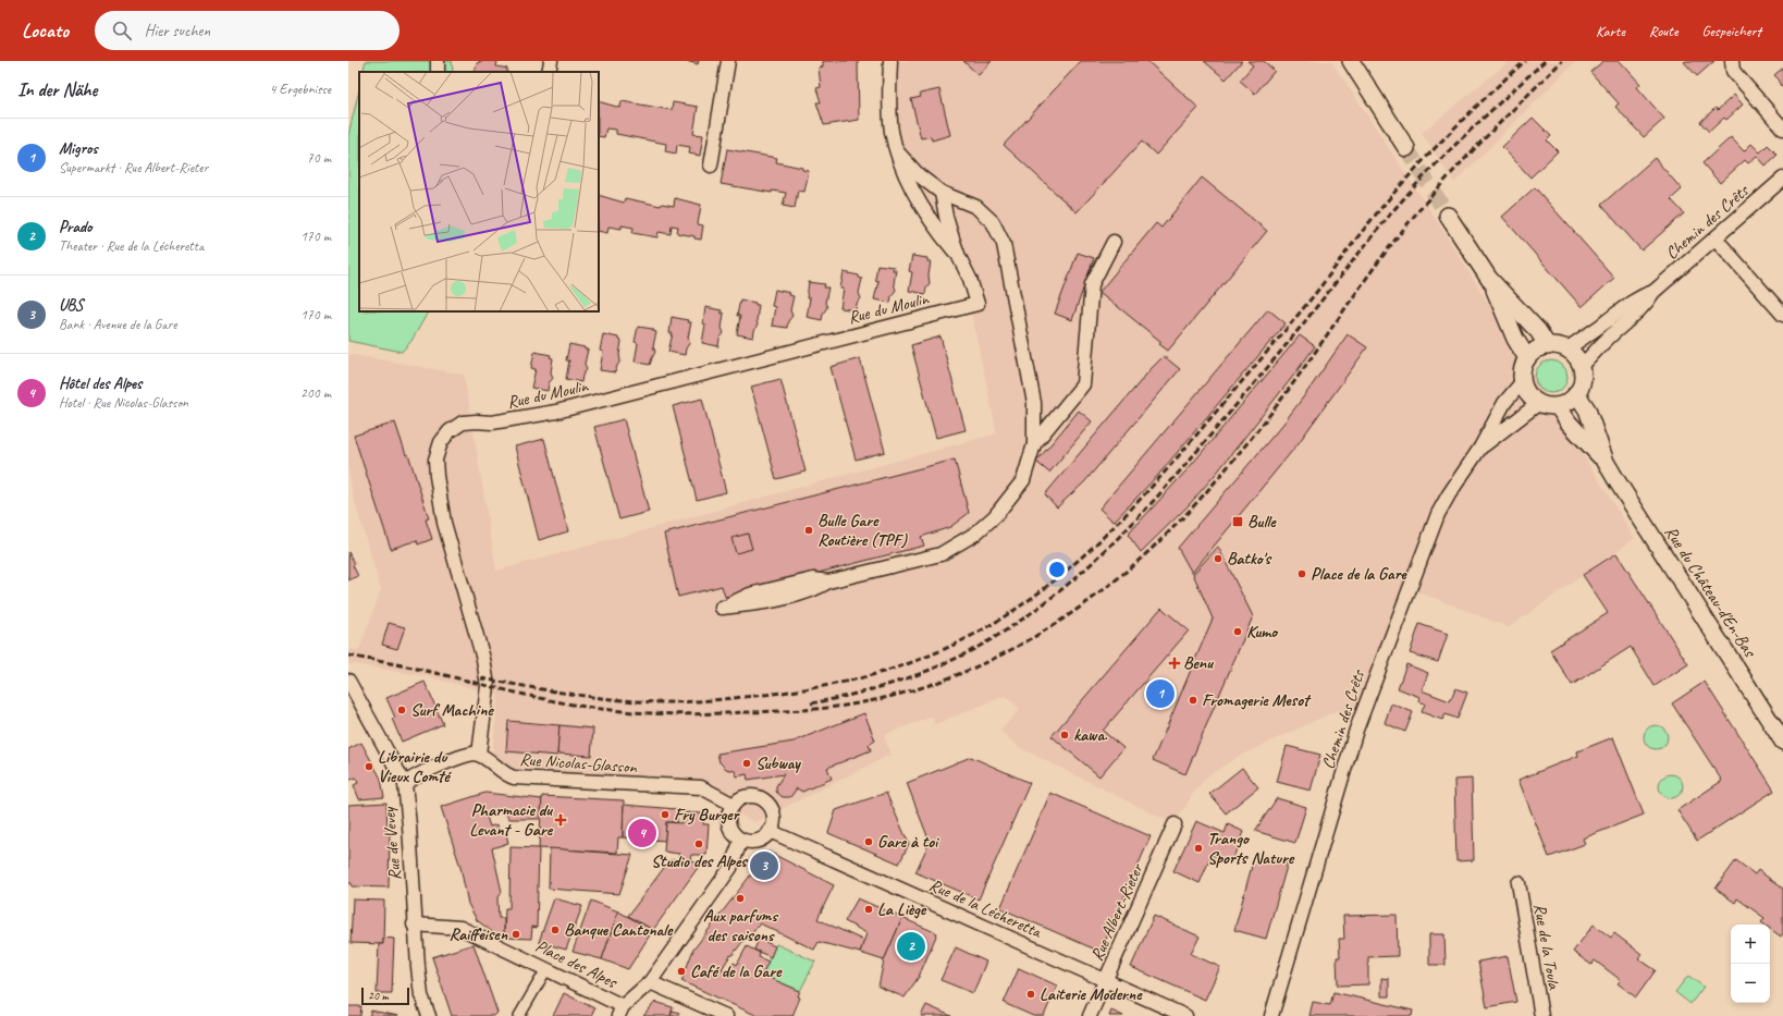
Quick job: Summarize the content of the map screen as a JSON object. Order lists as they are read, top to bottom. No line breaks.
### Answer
{"streets":{"street":["Chemin des Crêts","Rue du Moulin","Rue du Château-d'En-Bas","Rue Nicolas-Glasson","Rue de Vevey","Rue de la Lécheretta","Rue Albert-Rieter","Rue de la Toula","Place des Alpes"]},"crossings":[["Chemin des Crêts","Rue du Château-d'En-Bas"],["Rue du Moulin","Rue Nicolas-Glasson"],["Rue Nicolas-Glasson","Rue de la Lécheretta"],["Rue de Vevey","Place des Alpes"],["Rue de la Lécheretta","Rue Albert-Rieter"]],"places":{"transit":["Bulle"],"other":["Bulle Gare Routière (TPF)","Batko's","Place de la Gare","Kumo","Fromagerie Mesot","Surf Machine","kawa.","Subway","Librairie du Vieux Comté","Fry Burger","Gare à toi","Studio des Alpes","Trango Sports Nature","Aux parfums des saisons","La Liège","Banque Cantonale","Raiffeisen","Café de la Gare","Laiterie Moderne"],"health":["Benu","Pharmacie du Levant - Gare"]},"scale_bar":"20 m","page":{"header":"Locato","search":"Hier suchen","nav":["Karte","Route","Gespeichert"],"heading":["In der Nähe","4 Ergebnisse"],"list":[{"mark":"1","name":"Migros","note":"Supermarkt · Rue Albert-Rieter","value":"70 m"},{"mark":"2","name":"Prado","note":"Theater · Rue de la Lécheretta","value":"170 m"},{"mark":"3","name":"UBS","note":"Bank · Avenue de la Gare","value":"170 m"},{"mark":"4","name":"Hôtel des Alpes","note":"Hotel · Rue Nicolas-Glasson","value":"200 m"}],"pins":["1","4","3","2"],"map_buttons":["+","−"],"scale":"20 m"}}
